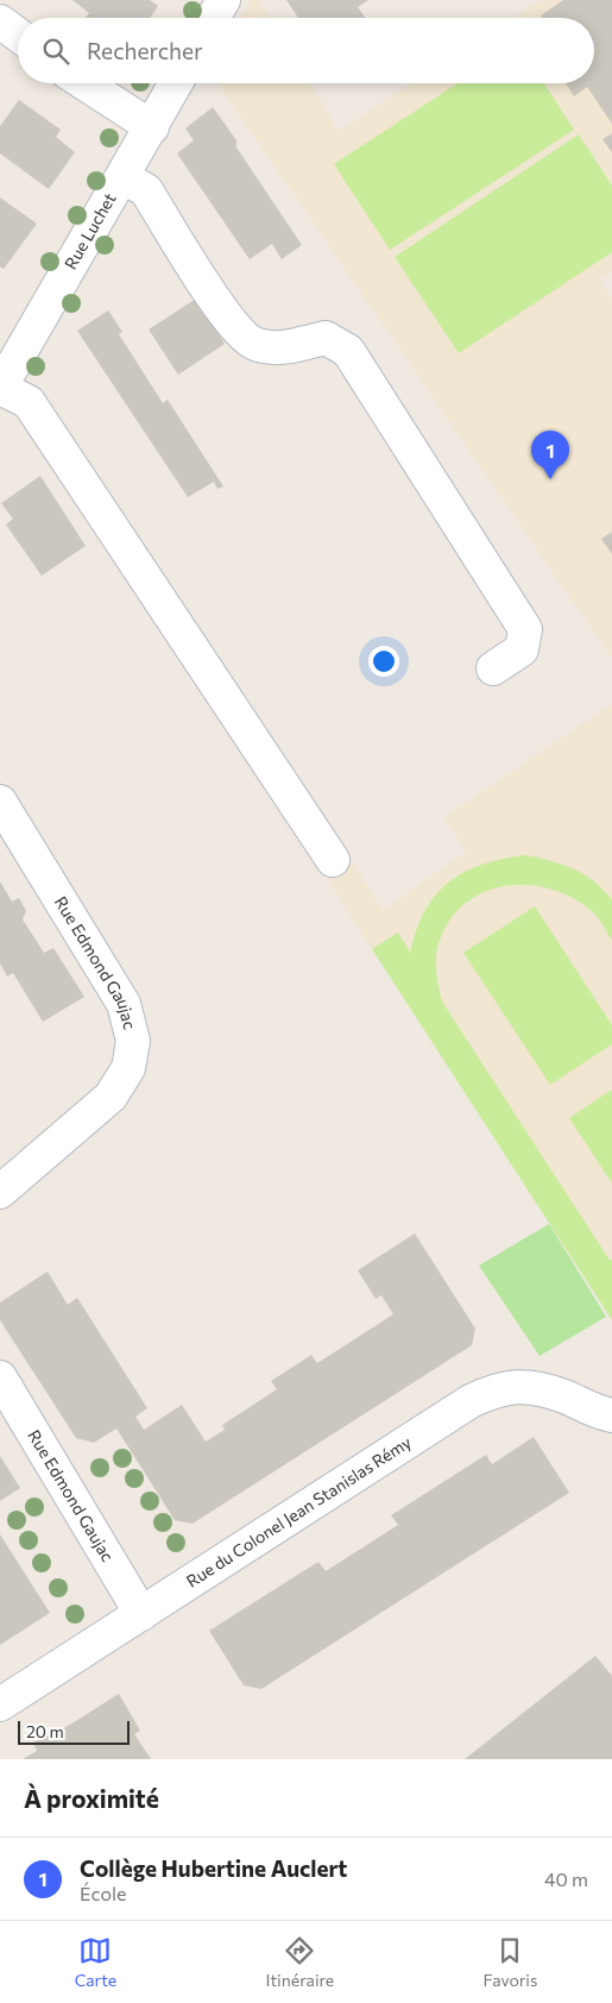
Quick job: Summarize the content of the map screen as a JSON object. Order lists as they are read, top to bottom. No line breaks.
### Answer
{"streets":{"street":["Rue Luchet","Rue Edmond Gaujac","Rue du Colonel Jean Stanislas Rémy"]},"crossings":[["Rue Edmond Gaujac","Rue du Colonel Jean Stanislas Rémy"]],"scale_bar":"20 m","page":{"search":"Rechercher","pins":"1","scale":"20 m","heading":"À proximité","list":[{"mark":"1","name":"Collège Hubertine Auclert","note":"École","value":"40 m"}],"nav":["Carte","Itinéraire","Favoris"]}}
